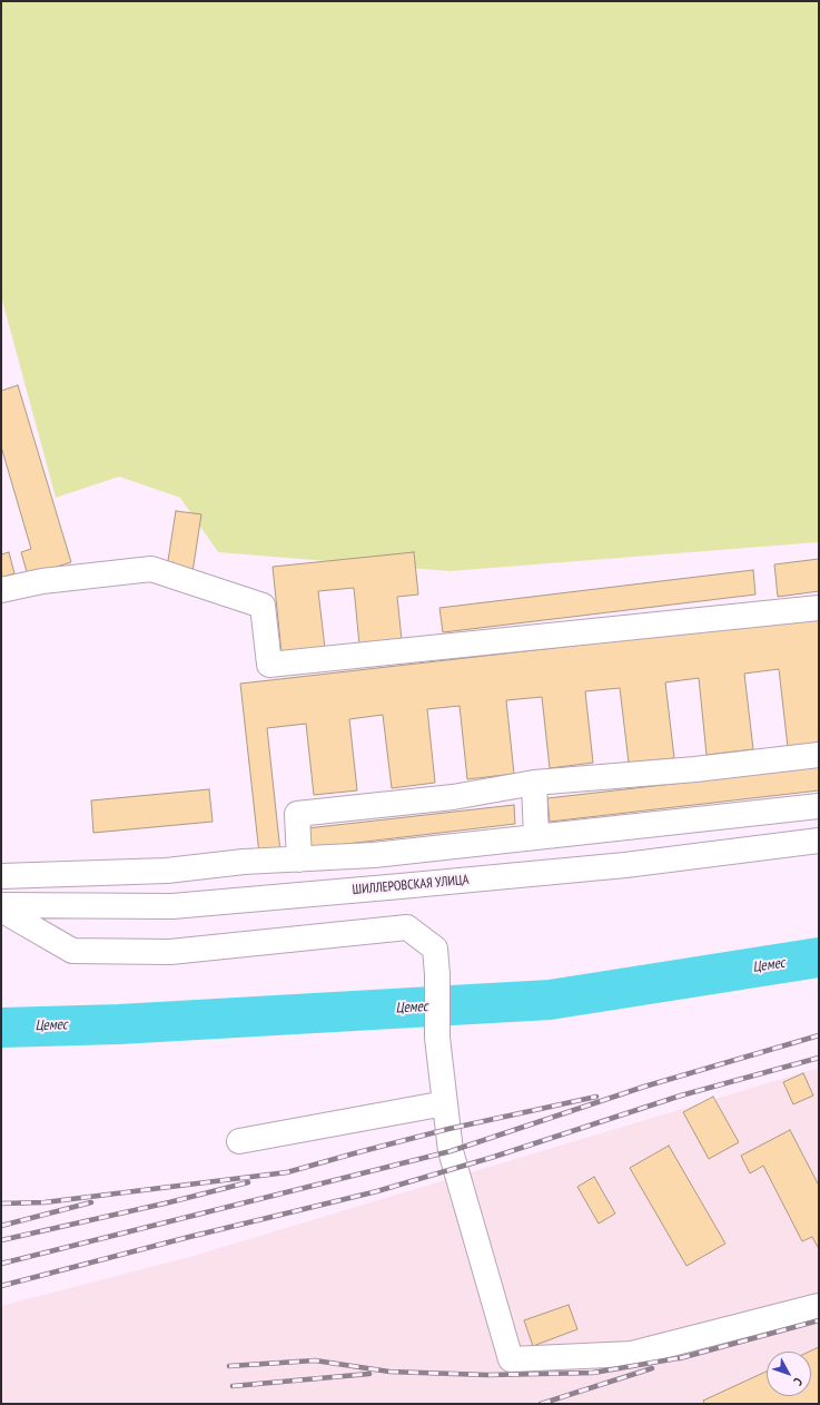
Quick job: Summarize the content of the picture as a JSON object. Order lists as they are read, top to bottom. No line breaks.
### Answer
{"streets":{"street":["ШИЛЛЕРОВСКАЯ УЛИЦА"]},"water":["Цемес"],"north":"bottom right"}
